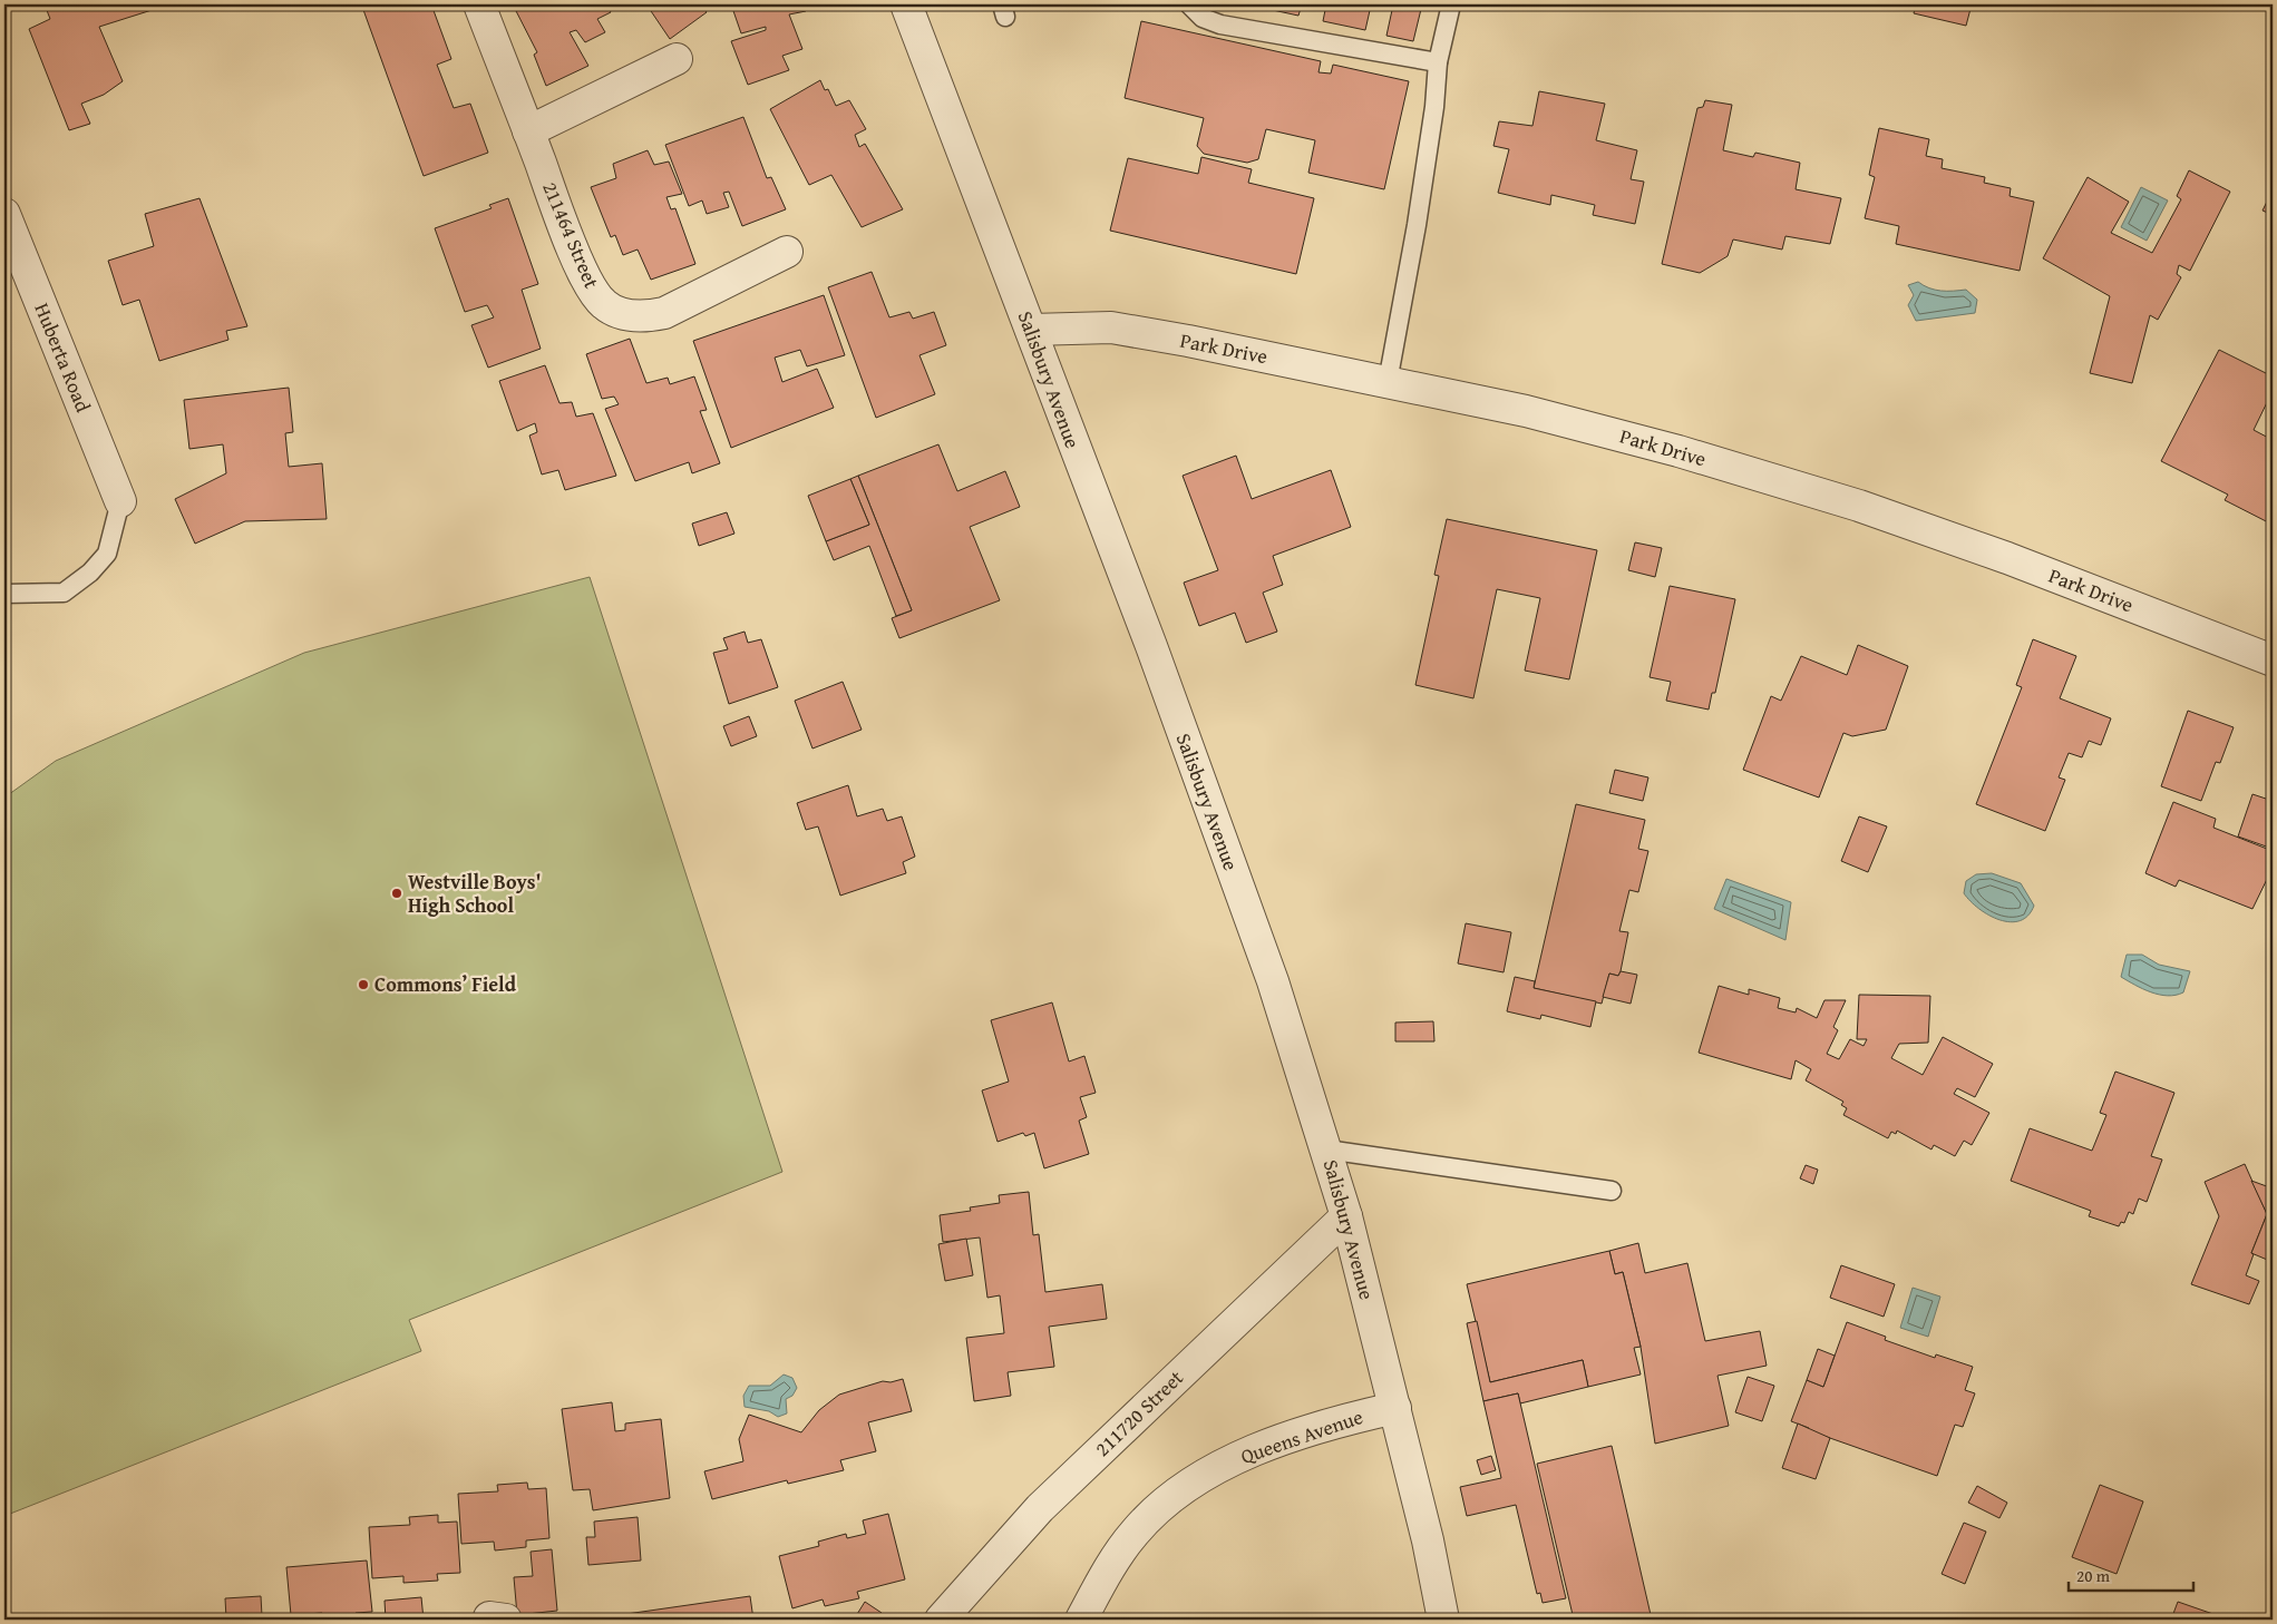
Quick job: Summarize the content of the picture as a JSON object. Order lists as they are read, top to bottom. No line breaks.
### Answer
{"streets":{"street":["211464 Street","Park Drive","Huberta Road","Salisbury Avenue","211720 Street","Queens Avenue"]},"crossings":[["Park Drive","Salisbury Avenue"],["Salisbury Avenue","211720 Street"],["Salisbury Avenue","Queens Avenue"]],"places":["Westville Boys' High School","Commons’ Field"],"scale_bar":"20 m"}
